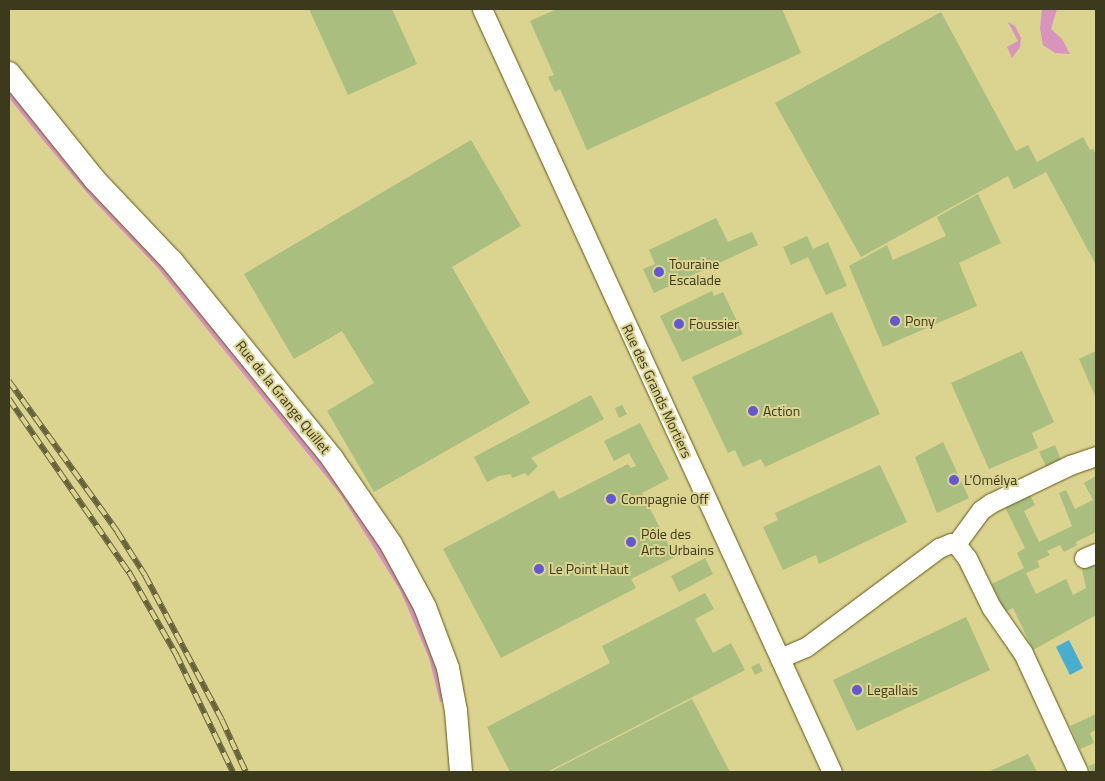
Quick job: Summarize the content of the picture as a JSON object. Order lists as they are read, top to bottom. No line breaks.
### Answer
{"streets":{"street":["Rue des Grands Mortiers","Rue de la Grange Quillet"]},"places":["Touraine Escalade","Pony","Foussier","Action","L'Omélya","Compagnie Off","Pôle des Arts Urbains","Le Point Haut","Legallais"]}
